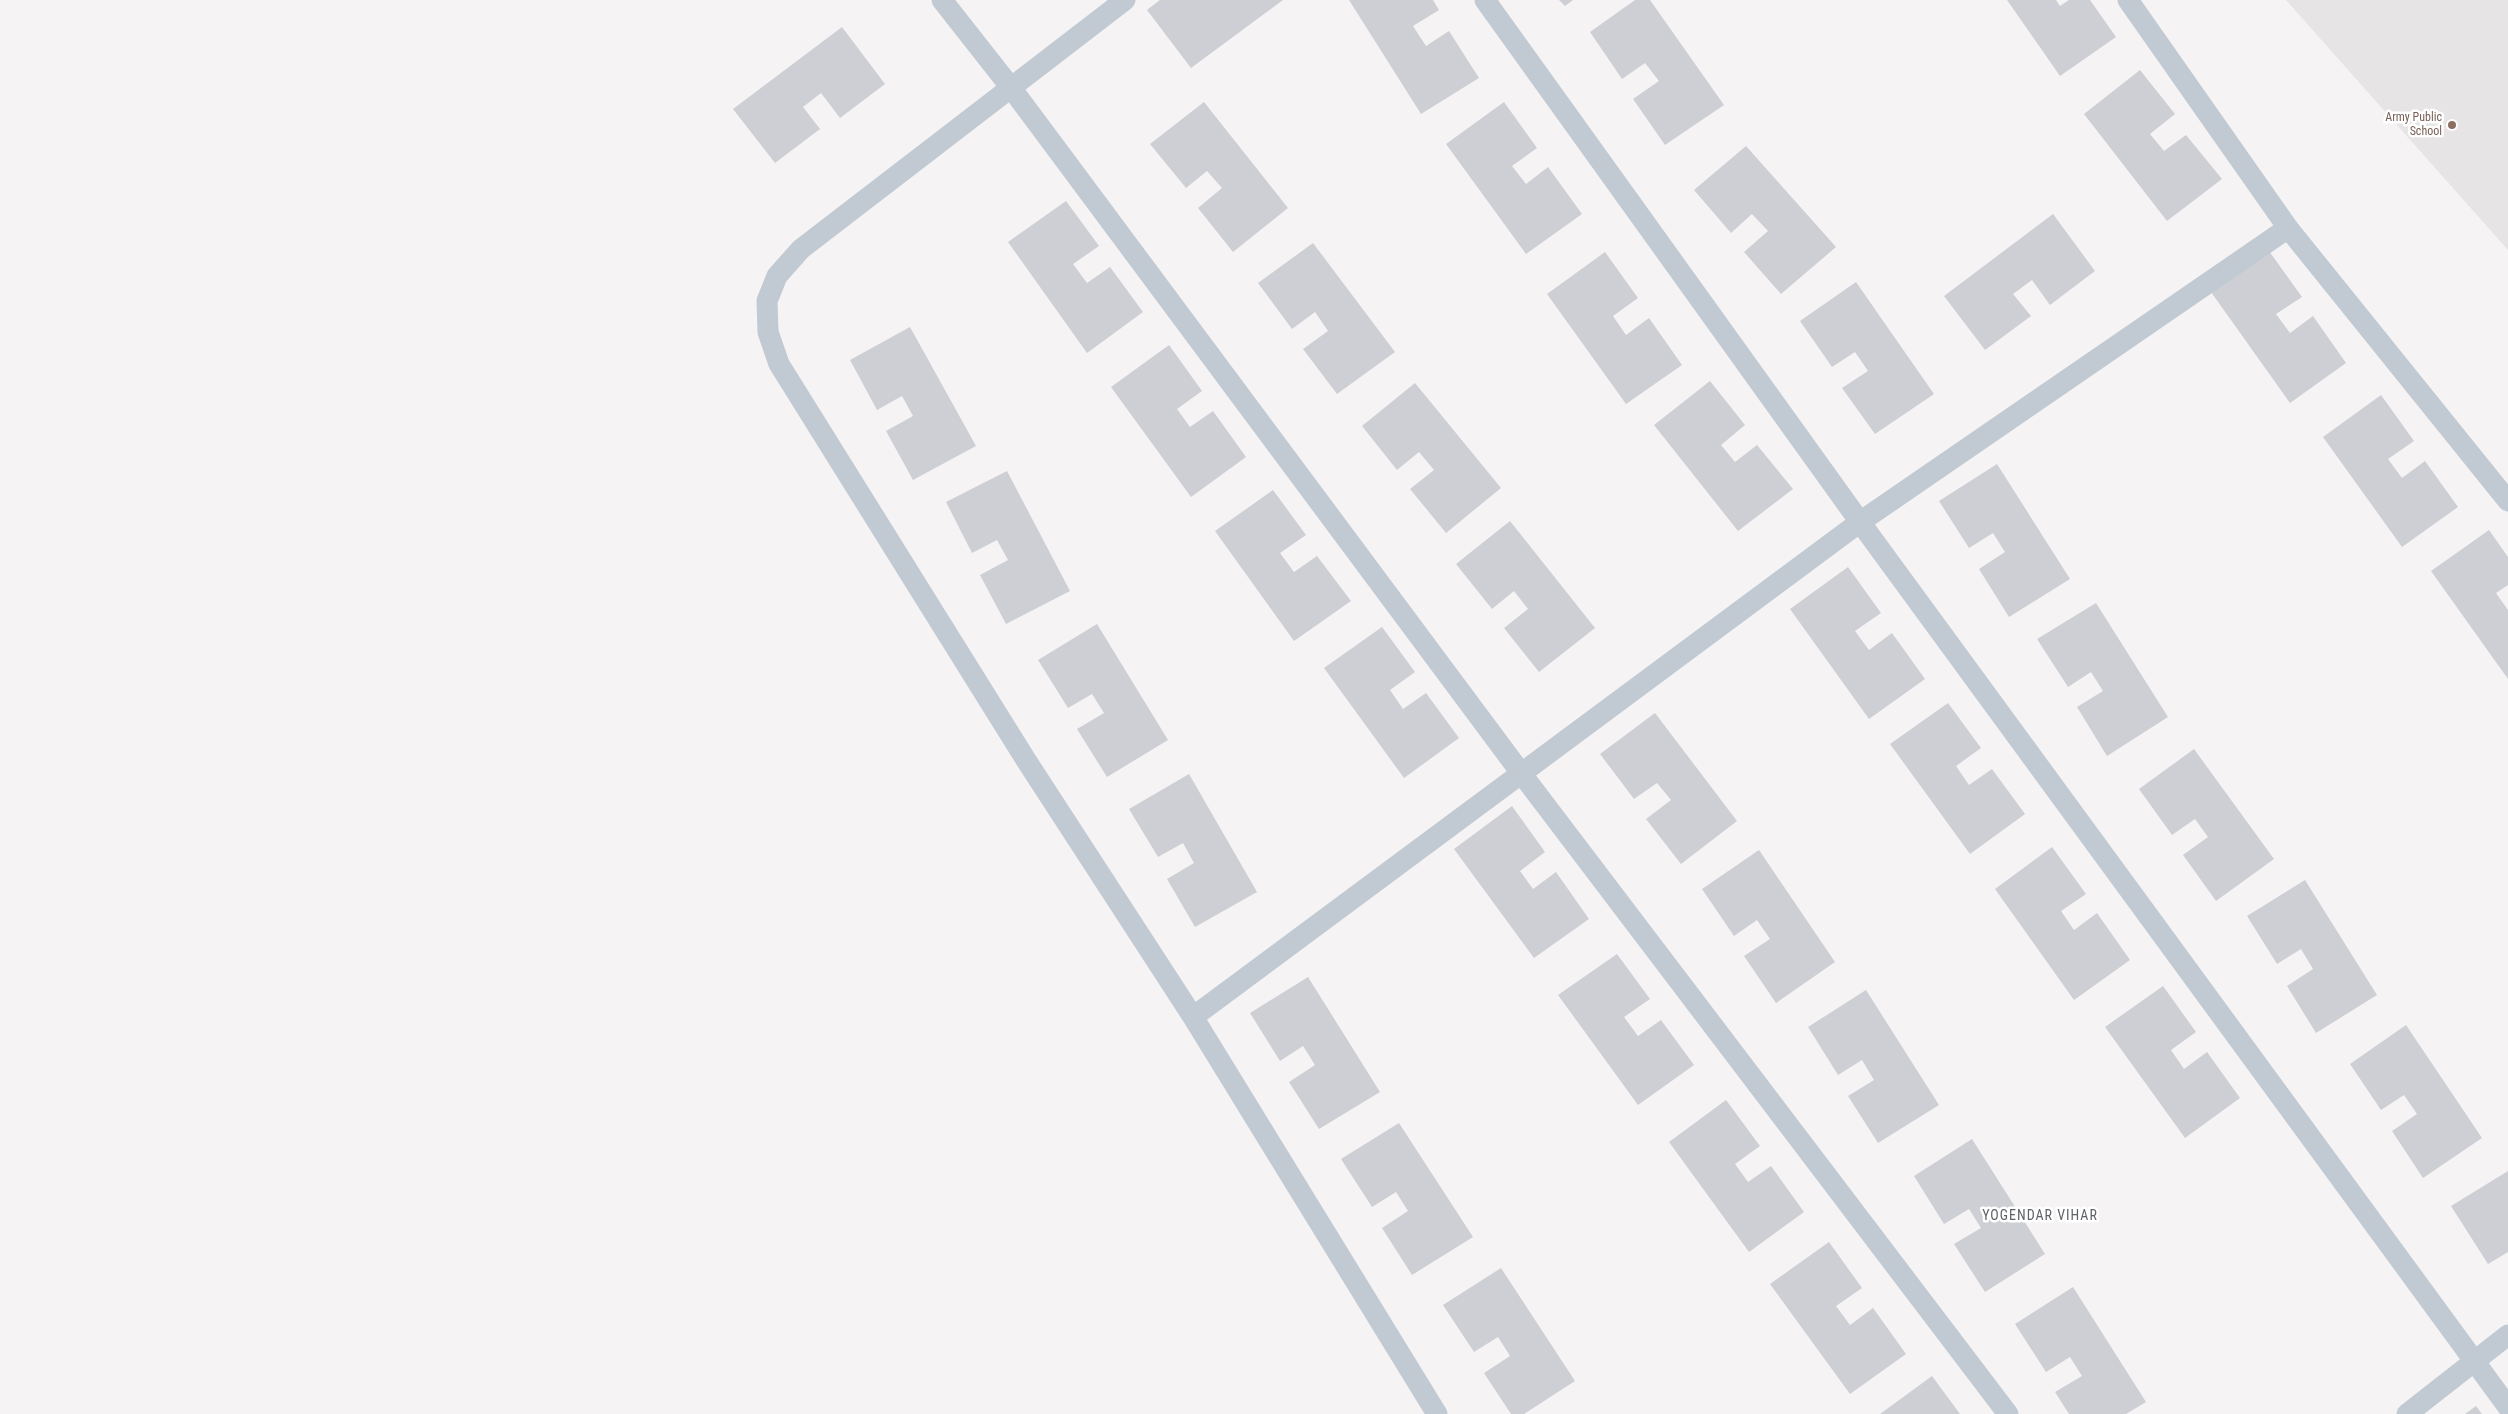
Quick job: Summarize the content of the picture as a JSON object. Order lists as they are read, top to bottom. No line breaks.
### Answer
{"districts":["YOGENDAR VIHAR"],"places":["Army Public School"]}
